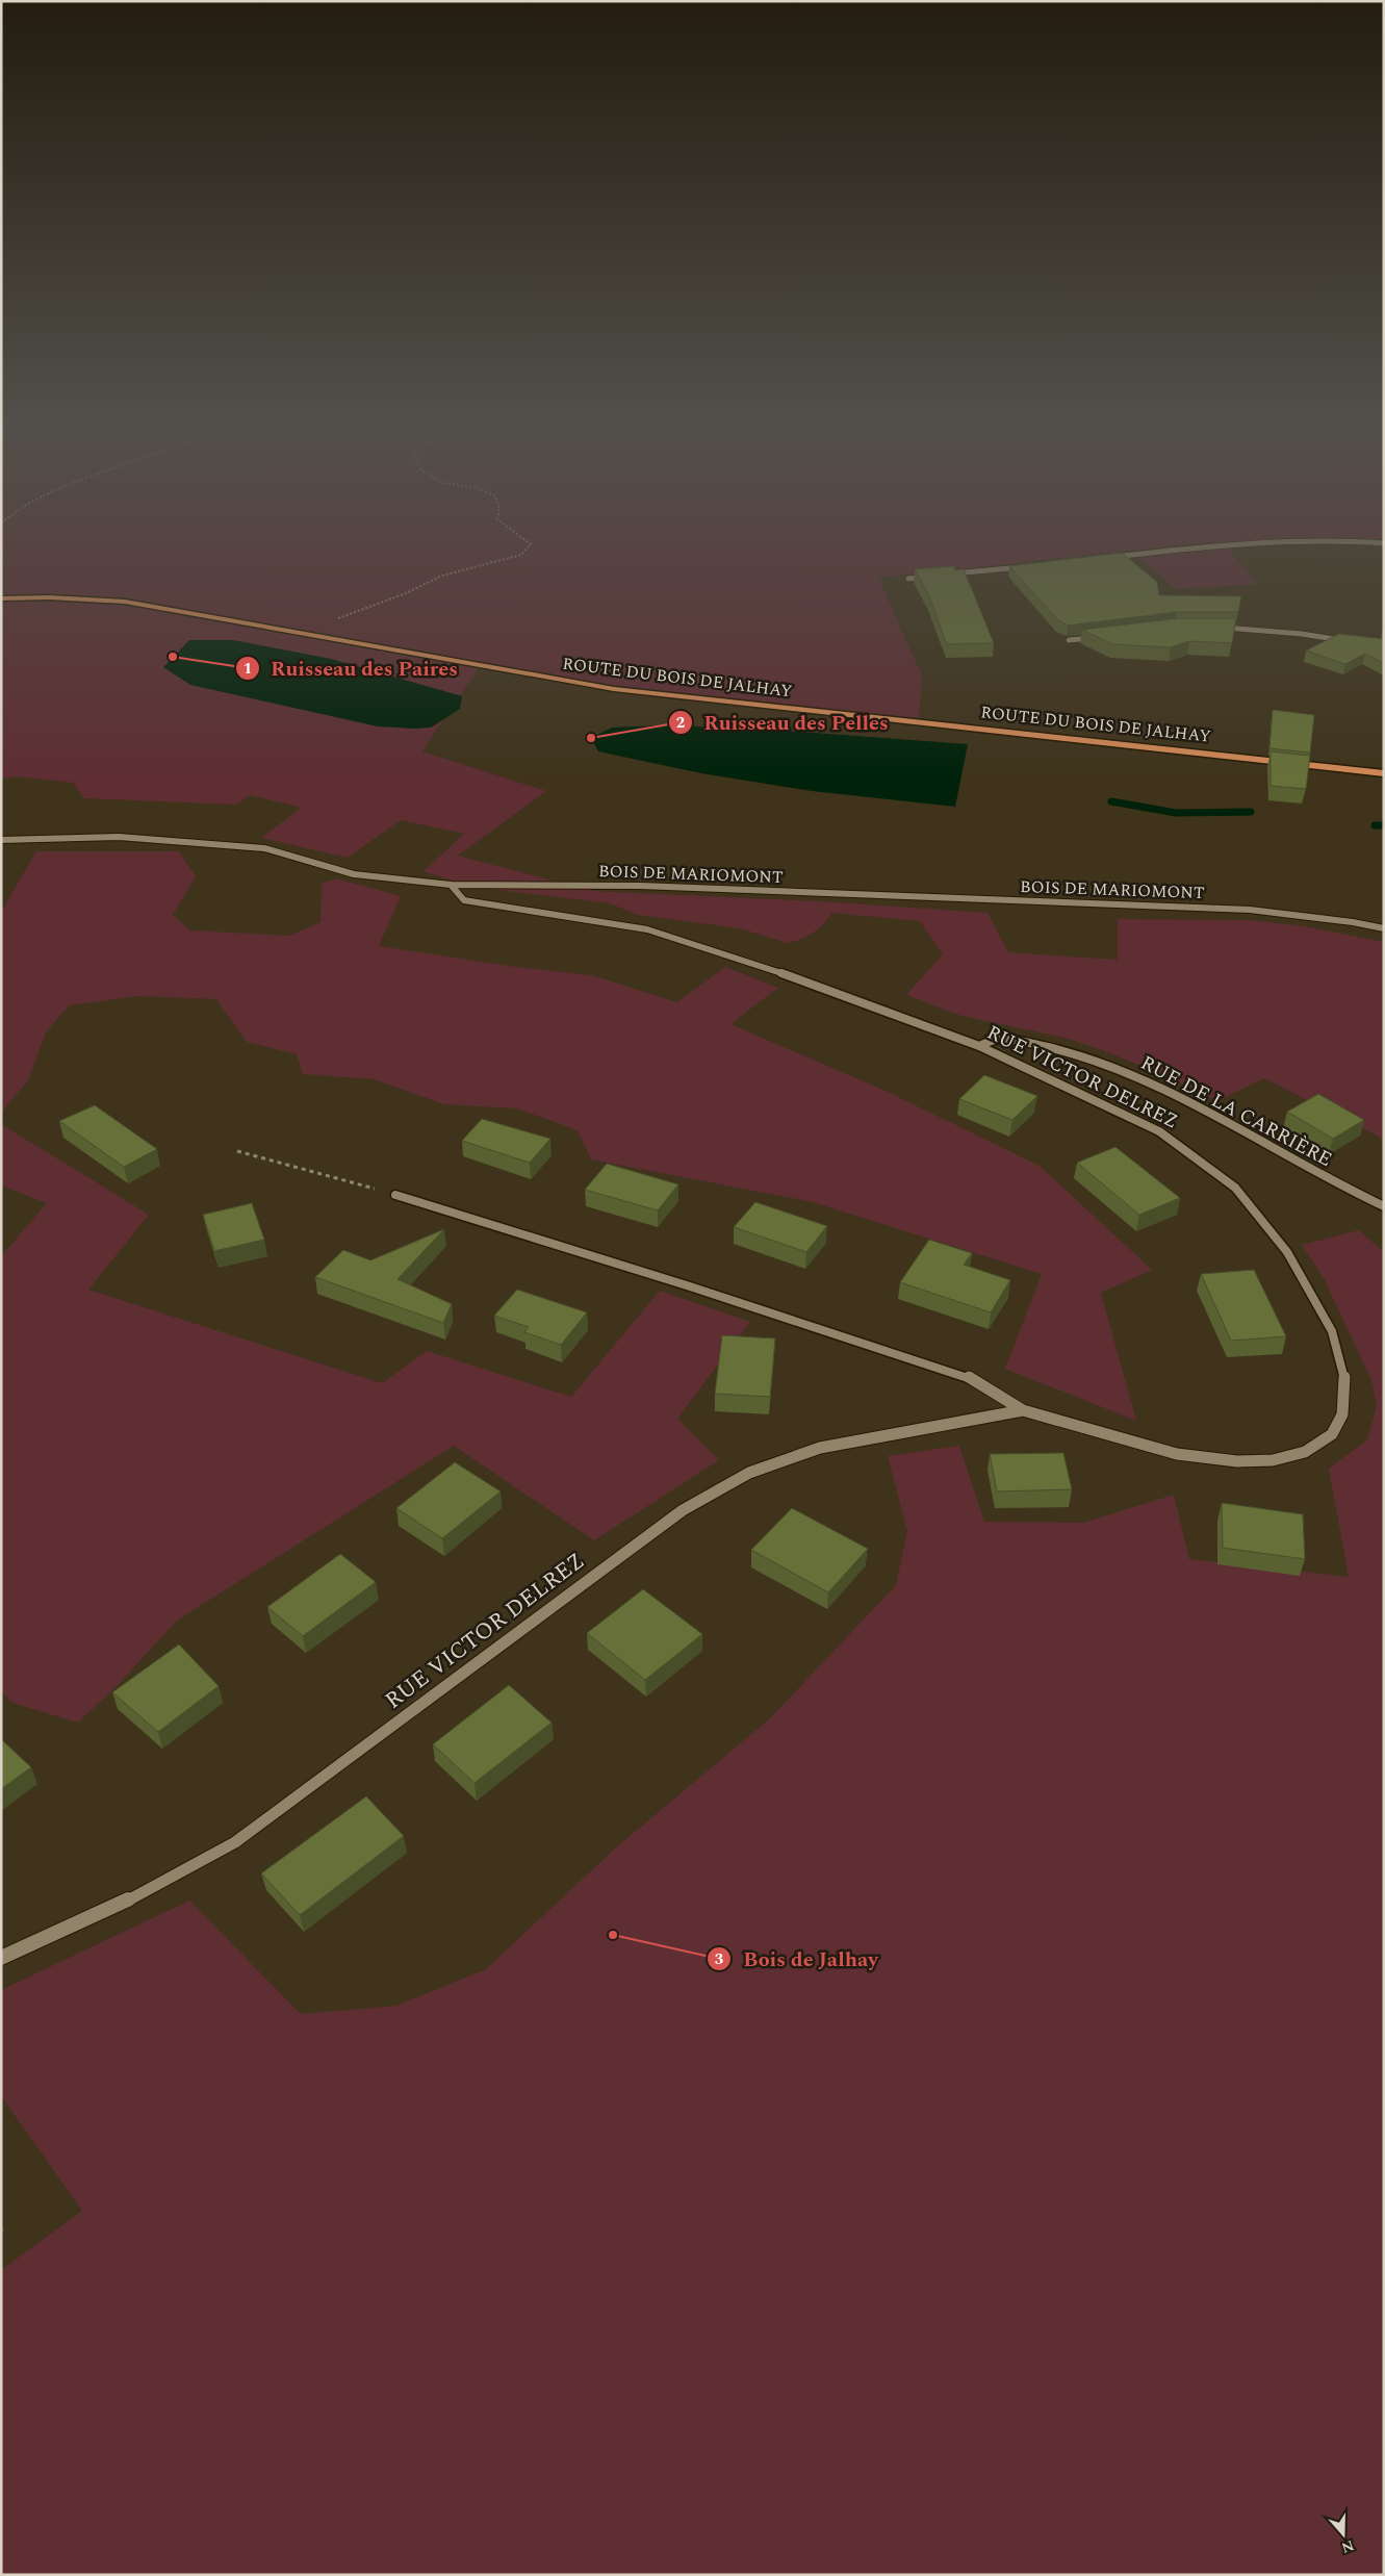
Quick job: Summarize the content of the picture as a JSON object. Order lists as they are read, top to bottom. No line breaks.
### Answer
{"streets":{"main road":["ROUTE DU BOIS DE JALHAY"],"street":["BOIS DE MARIOMONT","RUE VICTOR DELREZ","RUE DE LA CARRIÈRE"]},"crossings":[["BOIS DE MARIOMONT","RUE VICTOR DELREZ"],["RUE VICTOR DELREZ","RUE DE LA CARRIÈRE"]],"places":["Ruisseau des Paires","Ruisseau des Pelles","Bois de Jalhay"],"north":"bottom"}
